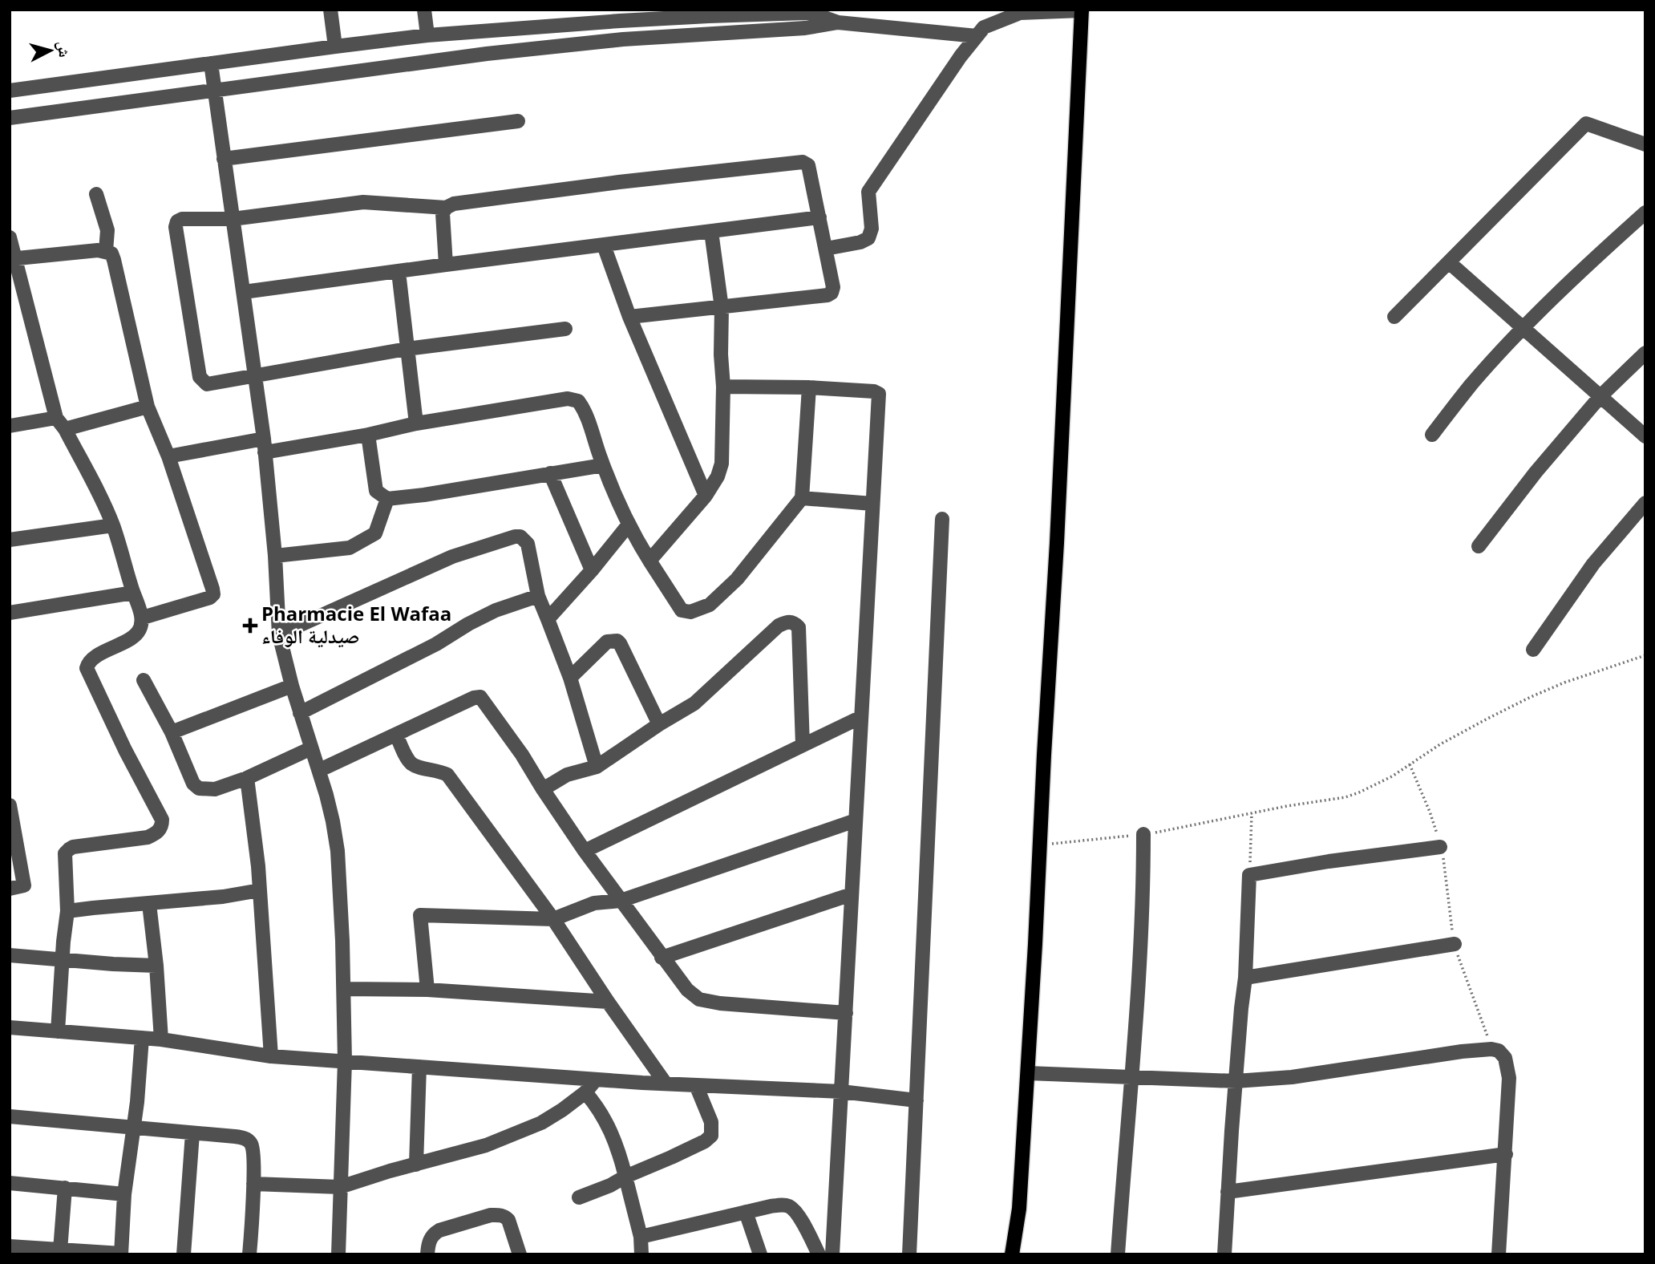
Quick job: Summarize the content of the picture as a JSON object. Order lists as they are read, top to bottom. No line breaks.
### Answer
{"places":{"health":["Pharmacie El Wafaa صيدلية الوفاء"]},"north":"right"}
